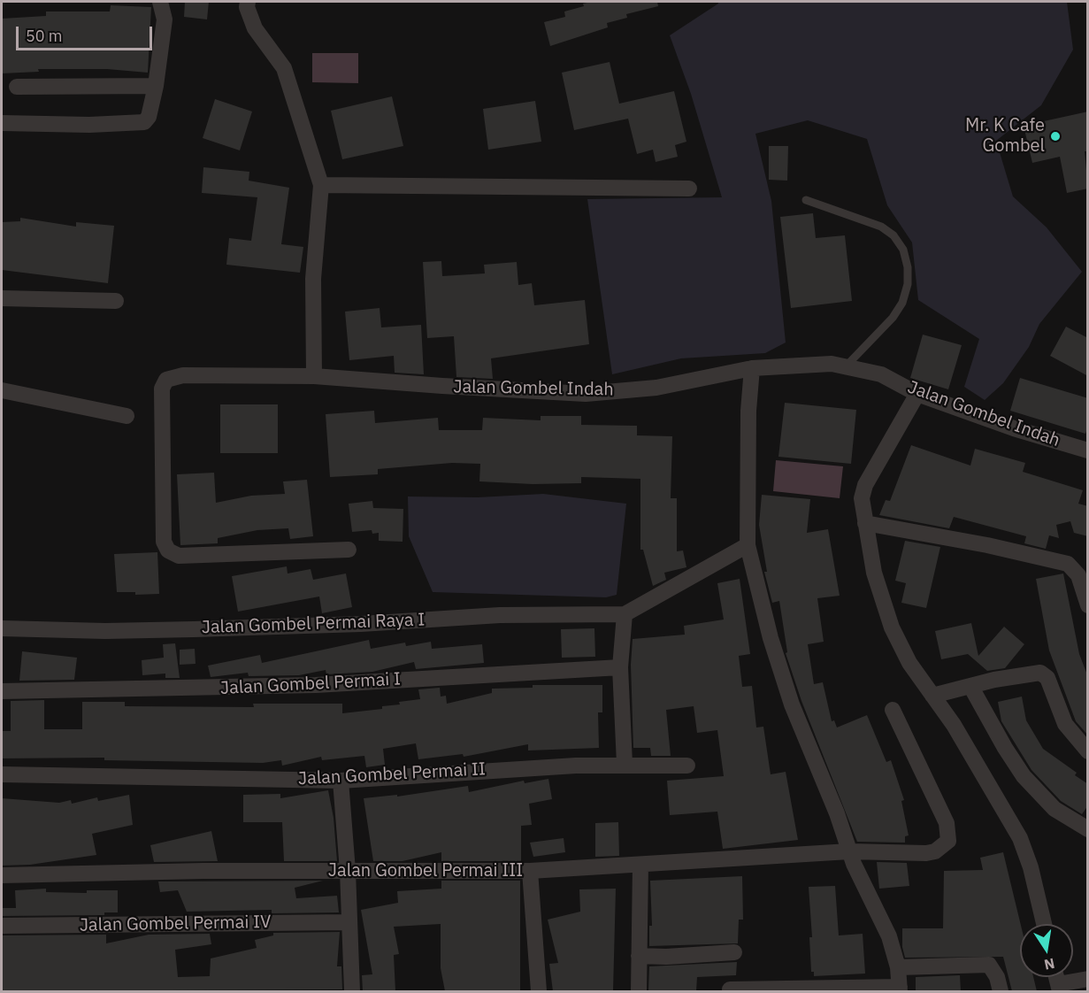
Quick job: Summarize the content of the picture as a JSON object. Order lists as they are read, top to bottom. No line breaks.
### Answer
{"streets":{"street":["Jalan Gombel Indah","Jalan Gombel Permai Raya I","Jalan Gombel Permai I","Jalan Gombel Permai II","Jalan Gombel Permai III","Jalan Gombel Permai IV"]},"places":["Mr. K Cafe Gombel"],"scale_bar":"50 m","north":"bottom"}
